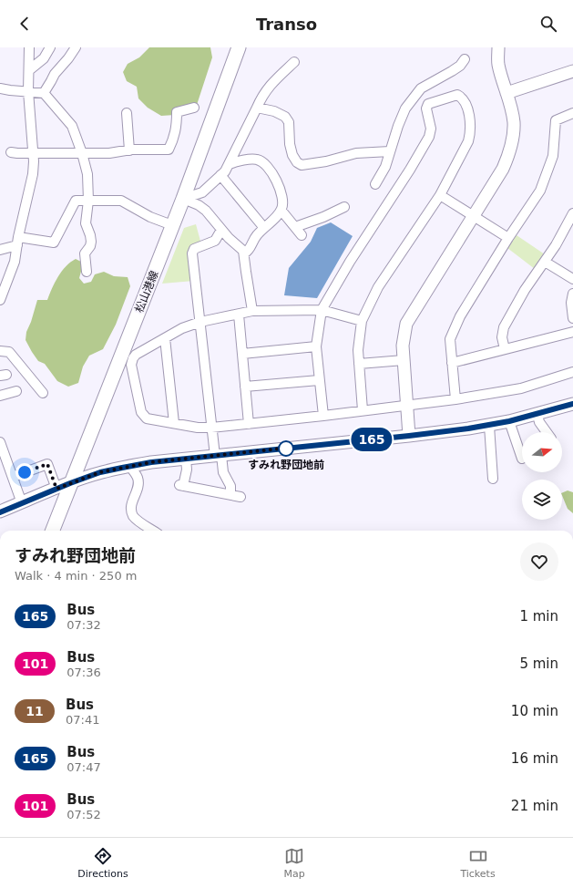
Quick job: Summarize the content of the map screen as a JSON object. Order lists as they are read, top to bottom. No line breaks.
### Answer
{"streets":{"main road":["松山港線"]},"places":["すみれ野団地前"],"lines":["bus line 165"],"north":"right","page":{"header":"Transo","on_map":"165","heading":["すみれ野団地前","Walk · 4 min · 250 m"],"list":[{"mark":"165","name":"Bus","note":"07:32","value":"1 min"},{"mark":"101","name":"Bus","note":"07:36","value":"5 min"},{"mark":"11","name":"Bus","note":"07:41","value":"10 min"},{"mark":"165","name":"Bus","note":"07:47","value":"16 min"},{"mark":"101","name":"Bus","note":"07:52","value":"21 min"}],"tabs":["Directions","Map","Tickets"]}}
